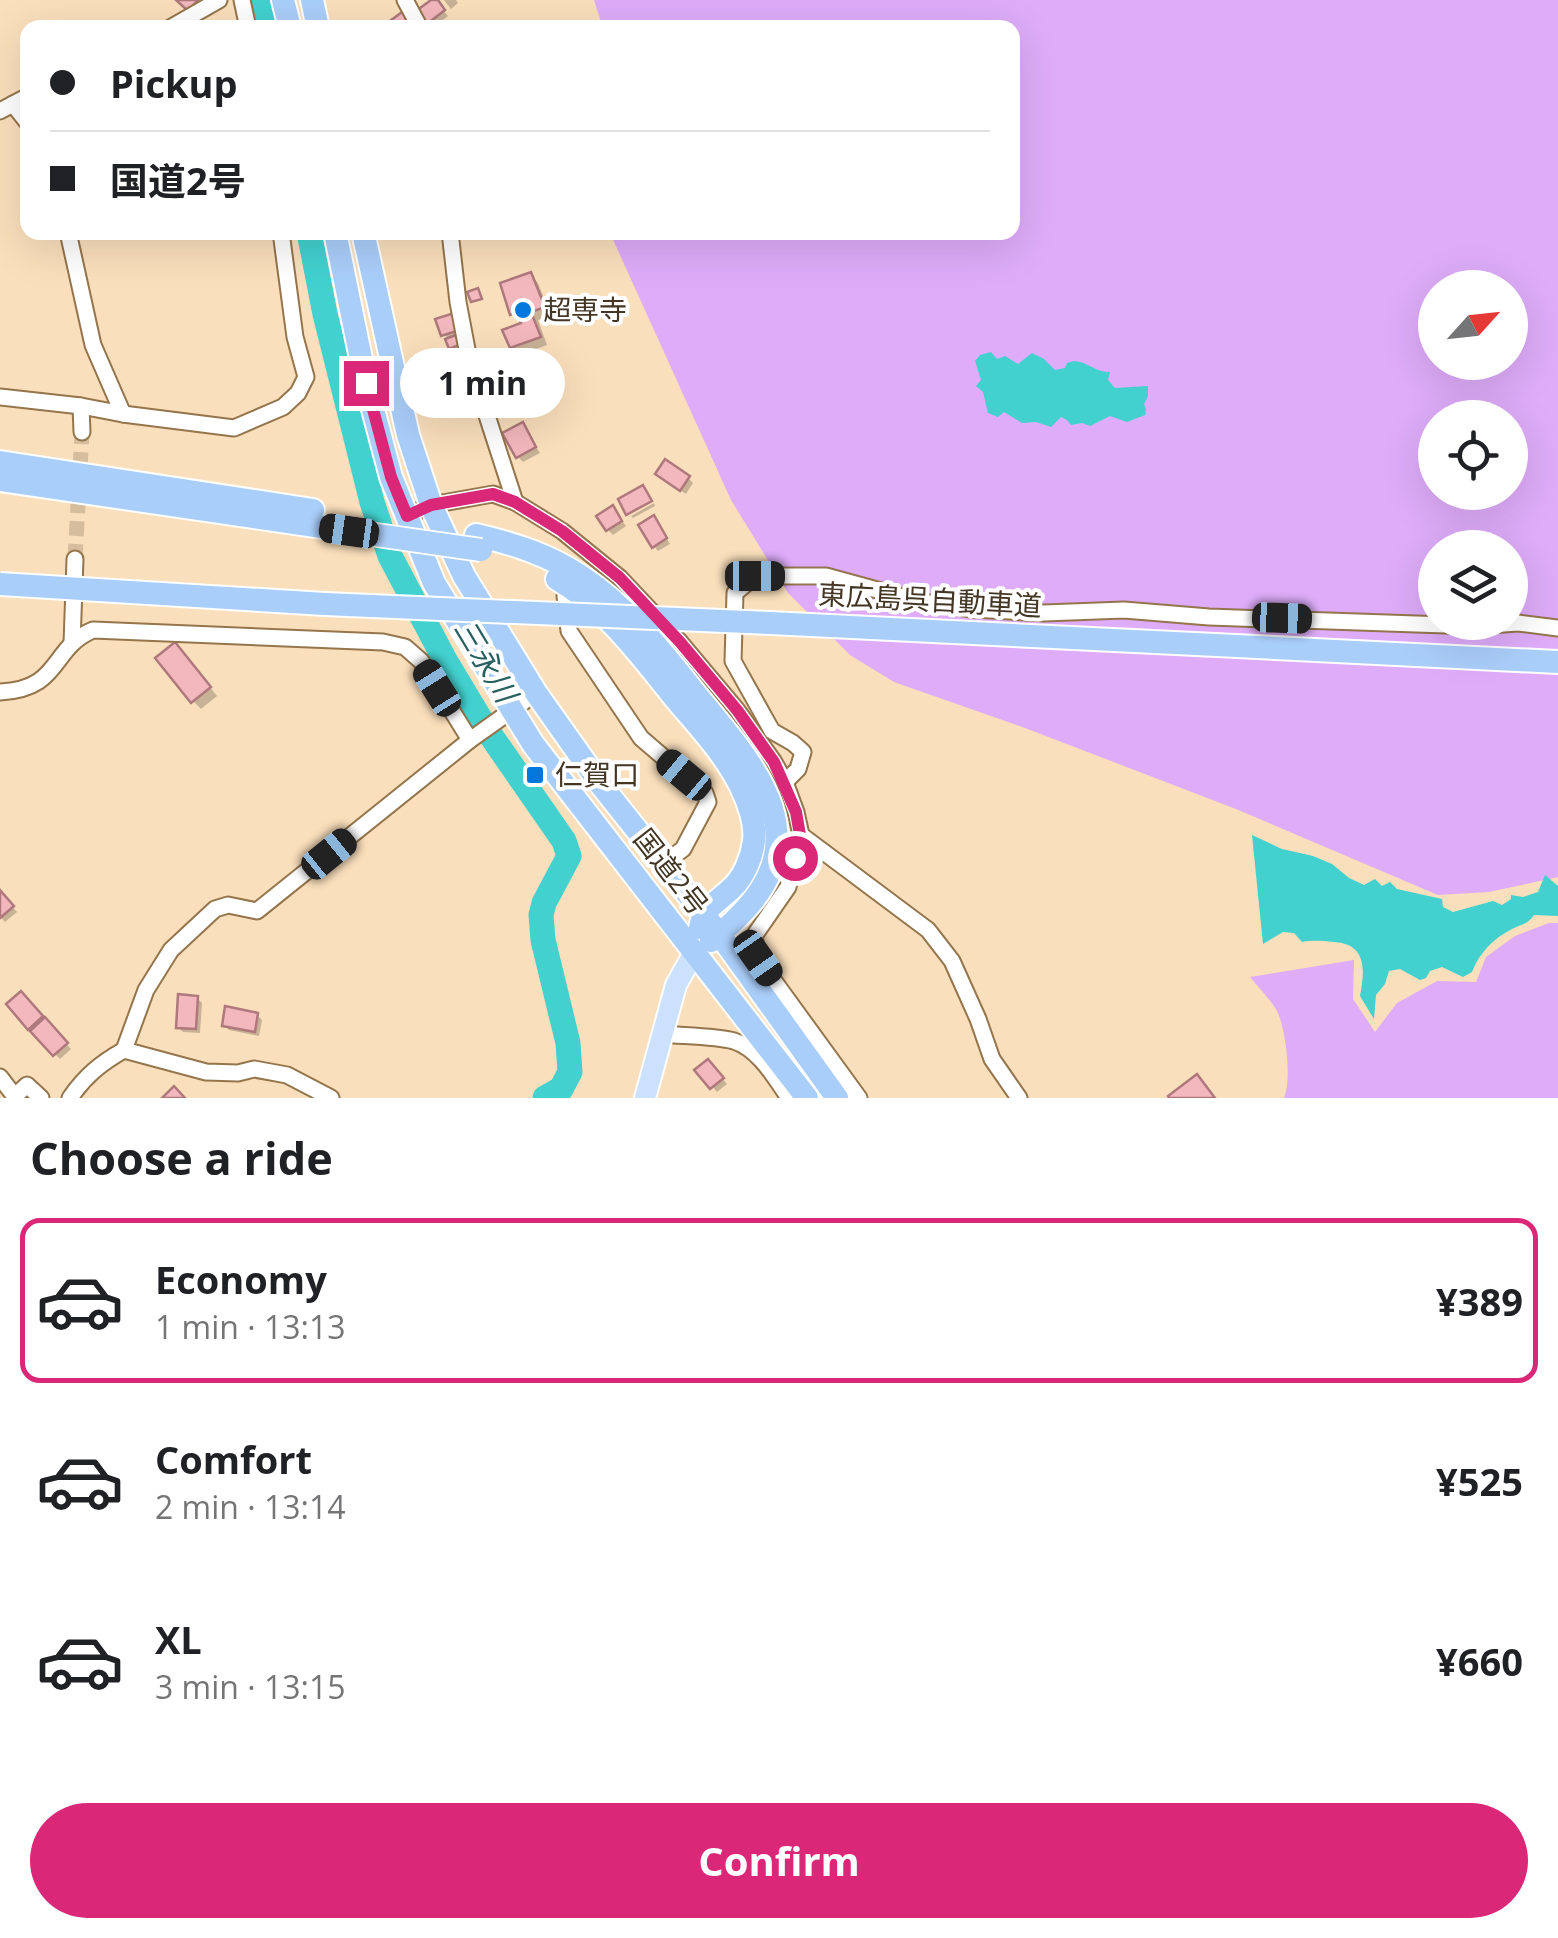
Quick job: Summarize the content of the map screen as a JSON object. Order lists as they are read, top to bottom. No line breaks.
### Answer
{"streets":{"highway":["東広島呉自動車道","国道2号"]},"water":["三永川"],"places":{"other":["超専寺"],"transit":["仁賀口"]},"north":"top right","page":{"banner":["Pickup","国道2号"],"bubble":"1 min","heading":"Choose a ride","list":[{"name":"Economy","note":"1 min · 13:13","value":"¥389"},{"name":"Comfort","note":"2 min · 13:14","value":"¥525"},{"name":"XL","note":"3 min · 13:15","value":"¥660"}],"buttons":"Confirm"}}
